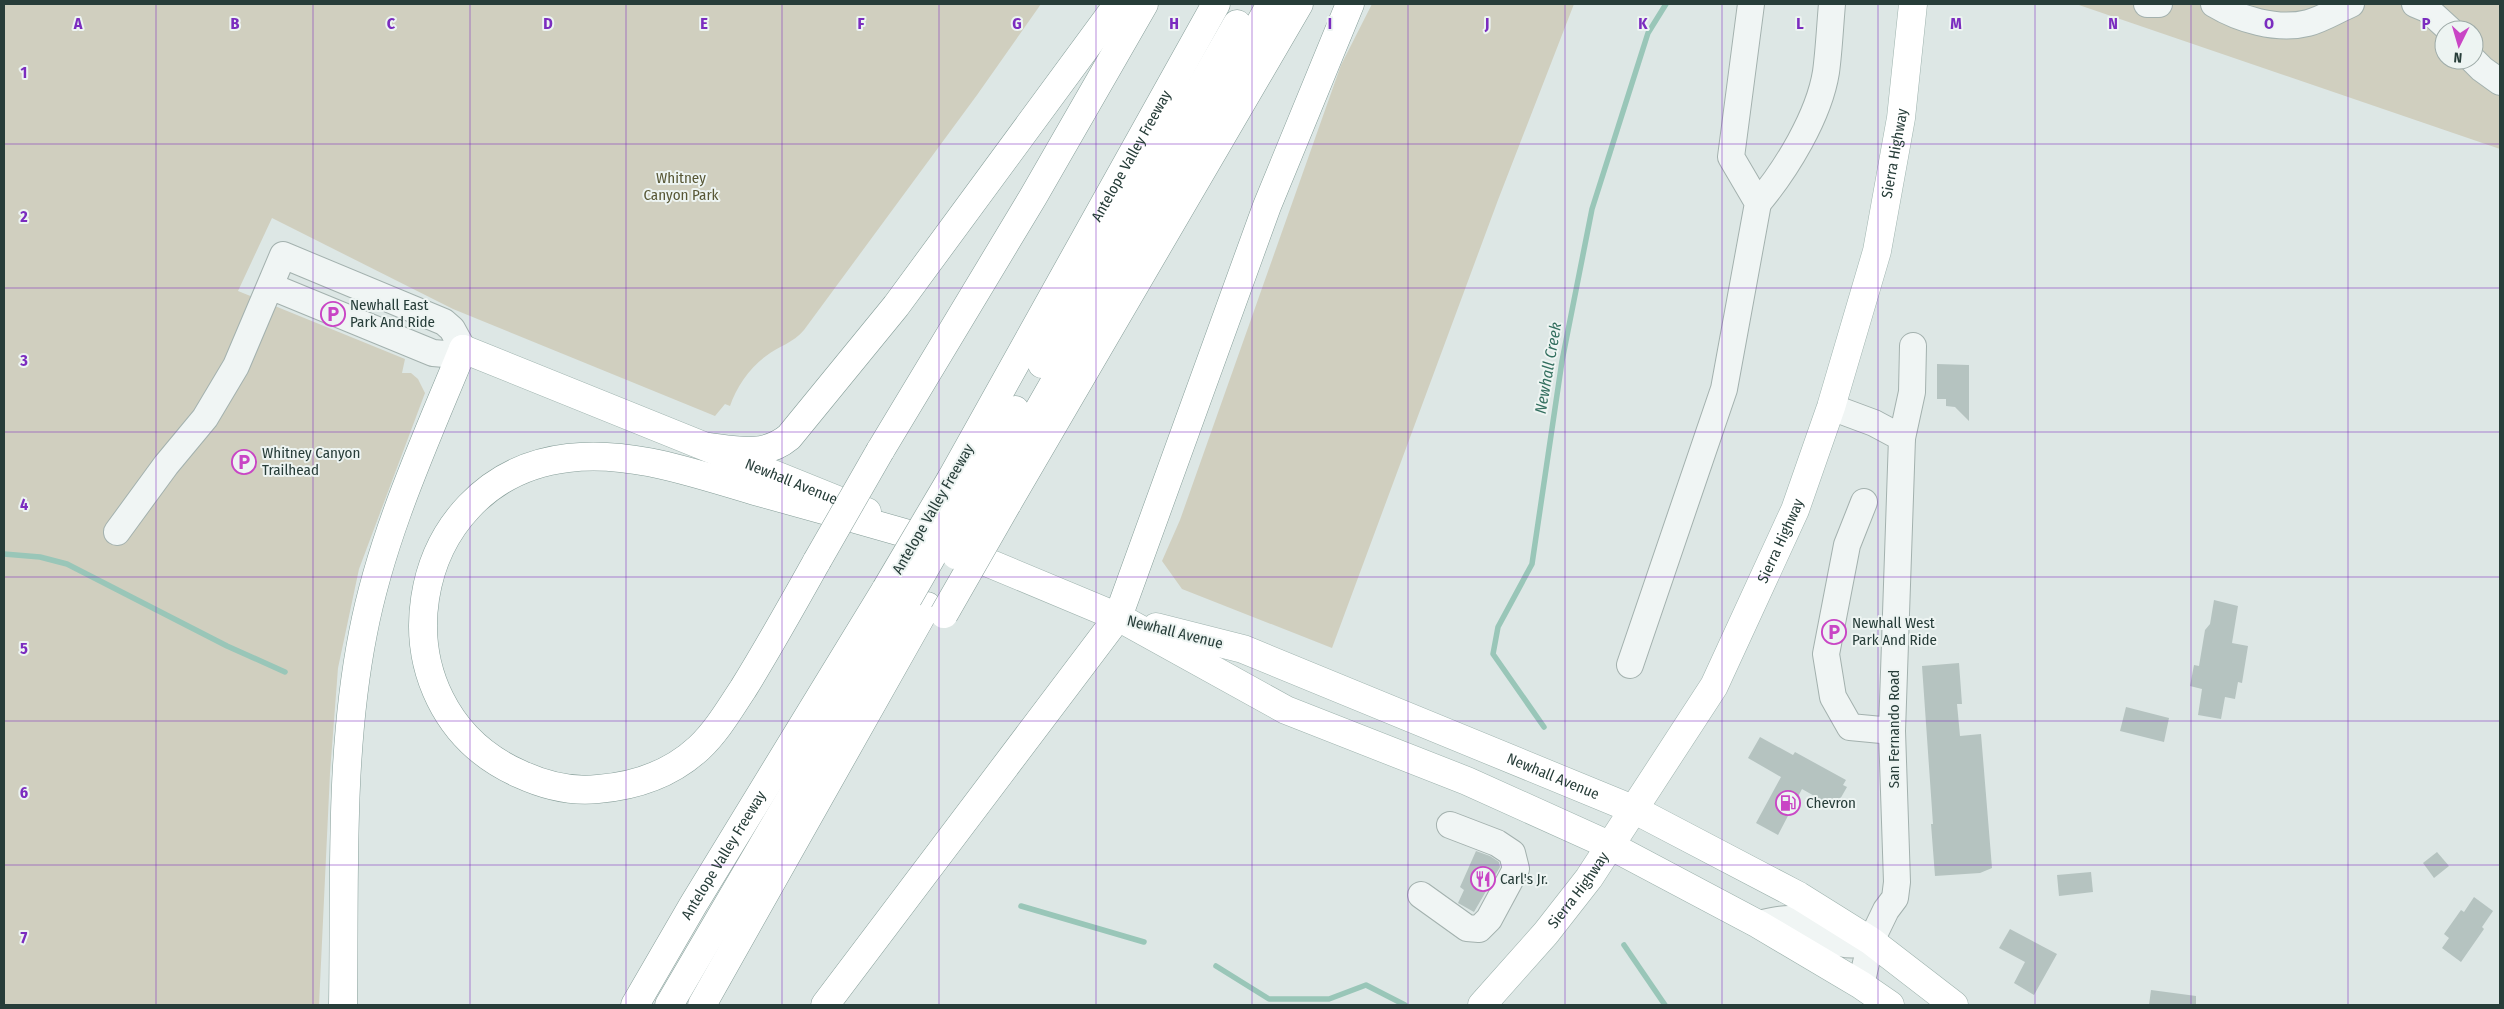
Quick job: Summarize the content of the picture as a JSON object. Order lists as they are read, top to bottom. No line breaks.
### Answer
{"streets":{"main road":["Sierra Highway","Antelope Valley Freeway","Newhall Avenue"],"street":["San Fernando Road"]},"crossings":[["Sierra Highway","Newhall Avenue"],["Newhall Avenue","San Fernando Road"]],"water":["Newhall Creek"],"parks":["Whitney Canyon Park"],"places":{"parking":["Newhall East Park And Ride","Whitney Canyon Trailhead","Newhall West Park And Ride"],"fuel station":["Chevron"],"restaurant":["Carl's Jr."]},"north":"bottom","grid":{"columns":["A","B","C","D","E","F","G","H","I","J","K","L","M","N","O","P"],"rows":["1","2","3","4","5","6","7"]}}
